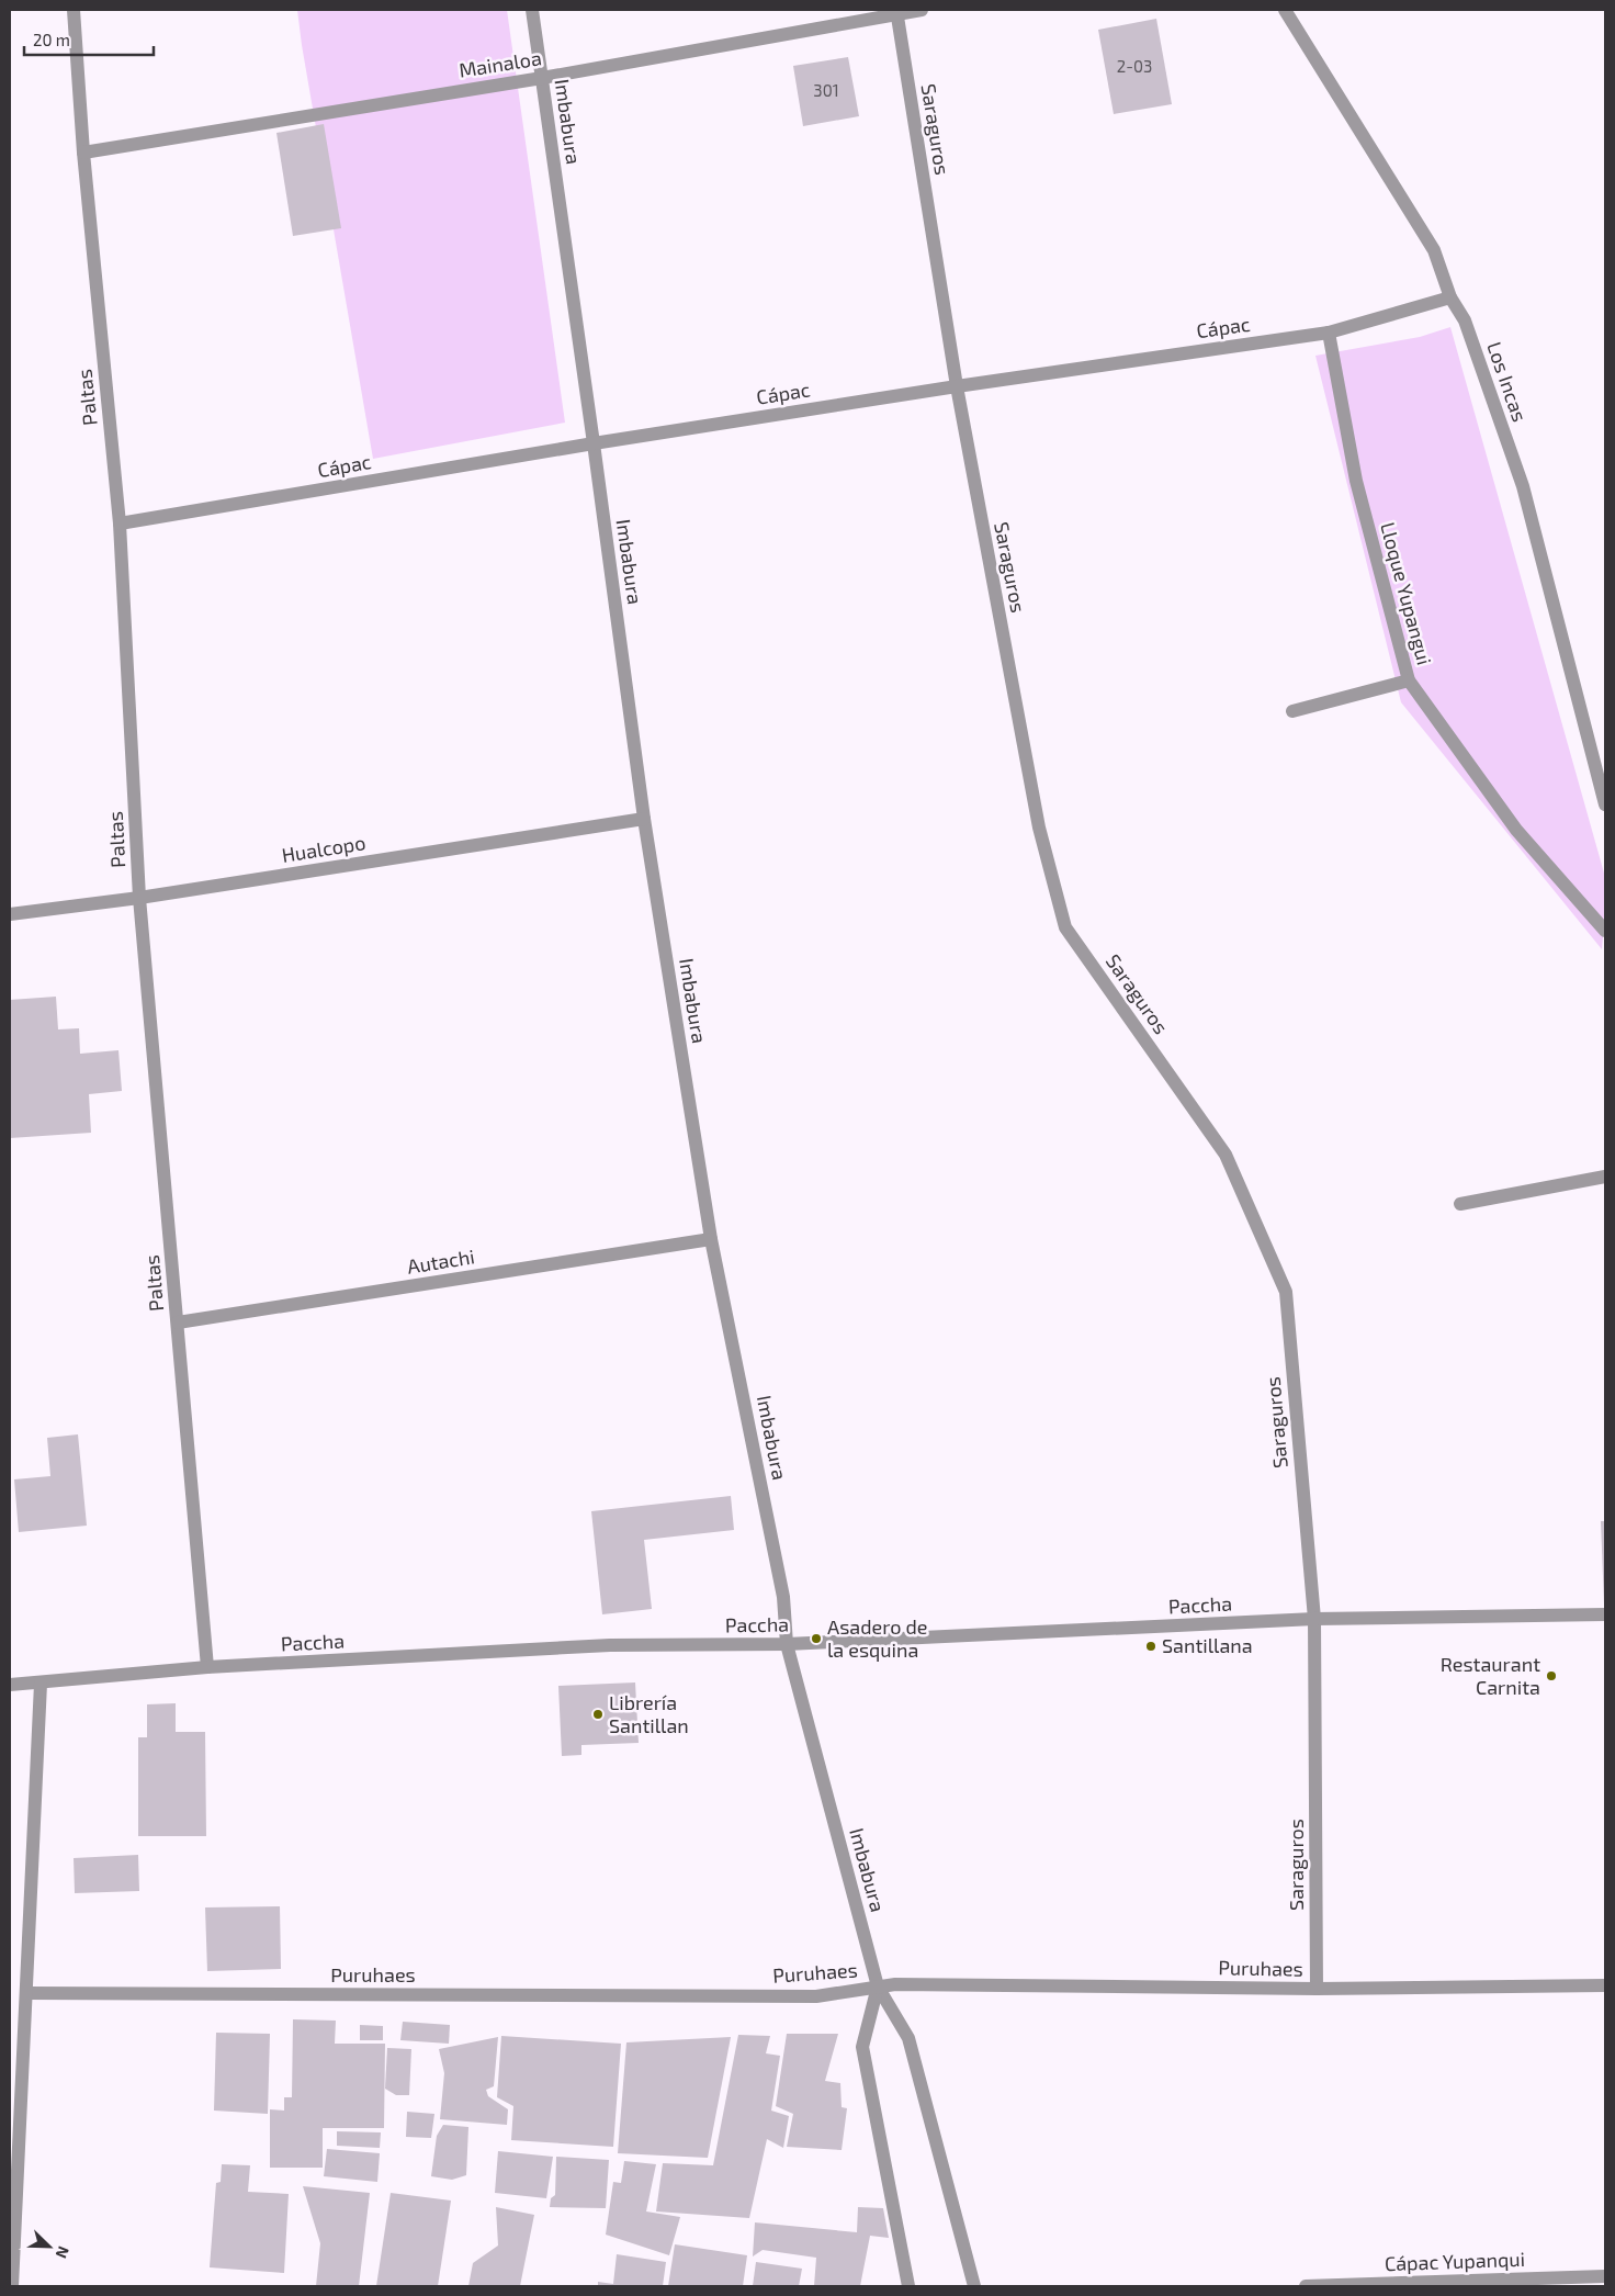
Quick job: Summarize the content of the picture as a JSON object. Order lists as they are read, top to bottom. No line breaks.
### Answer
{"streets":{"street":["Mainaloa","Imbabura","Saraguros","Cápac","Los Incas","Paltas","Lloque Yupangui","Hualcopo","Autachi","Paccha","Puruhaes","Cápac Yupanqui"]},"crossings":[["Mainaloa","Imbabura"],["Mainaloa","Saraguros"],["Mainaloa","Paltas"],["Imbabura","Cápac"],["Imbabura","Hualcopo"],["Imbabura","Autachi"],["Imbabura","Paccha"],["Imbabura","Puruhaes"],["Saraguros","Cápac"],["Saraguros","Paccha"],["Saraguros","Puruhaes"],["Cápac","Los Incas"],["Cápac","Paltas"],["Cápac","Lloque Yupangui"],["Paltas","Hualcopo"],["Paltas","Autachi"],["Paltas","Paccha"]],"places":["Asadero de la esquina","Santillana","Restaurant Carnita","Librería Santillan"],"house_numbers":["2-03","301"],"scale_bar":"20 m","north":"bottom right"}
